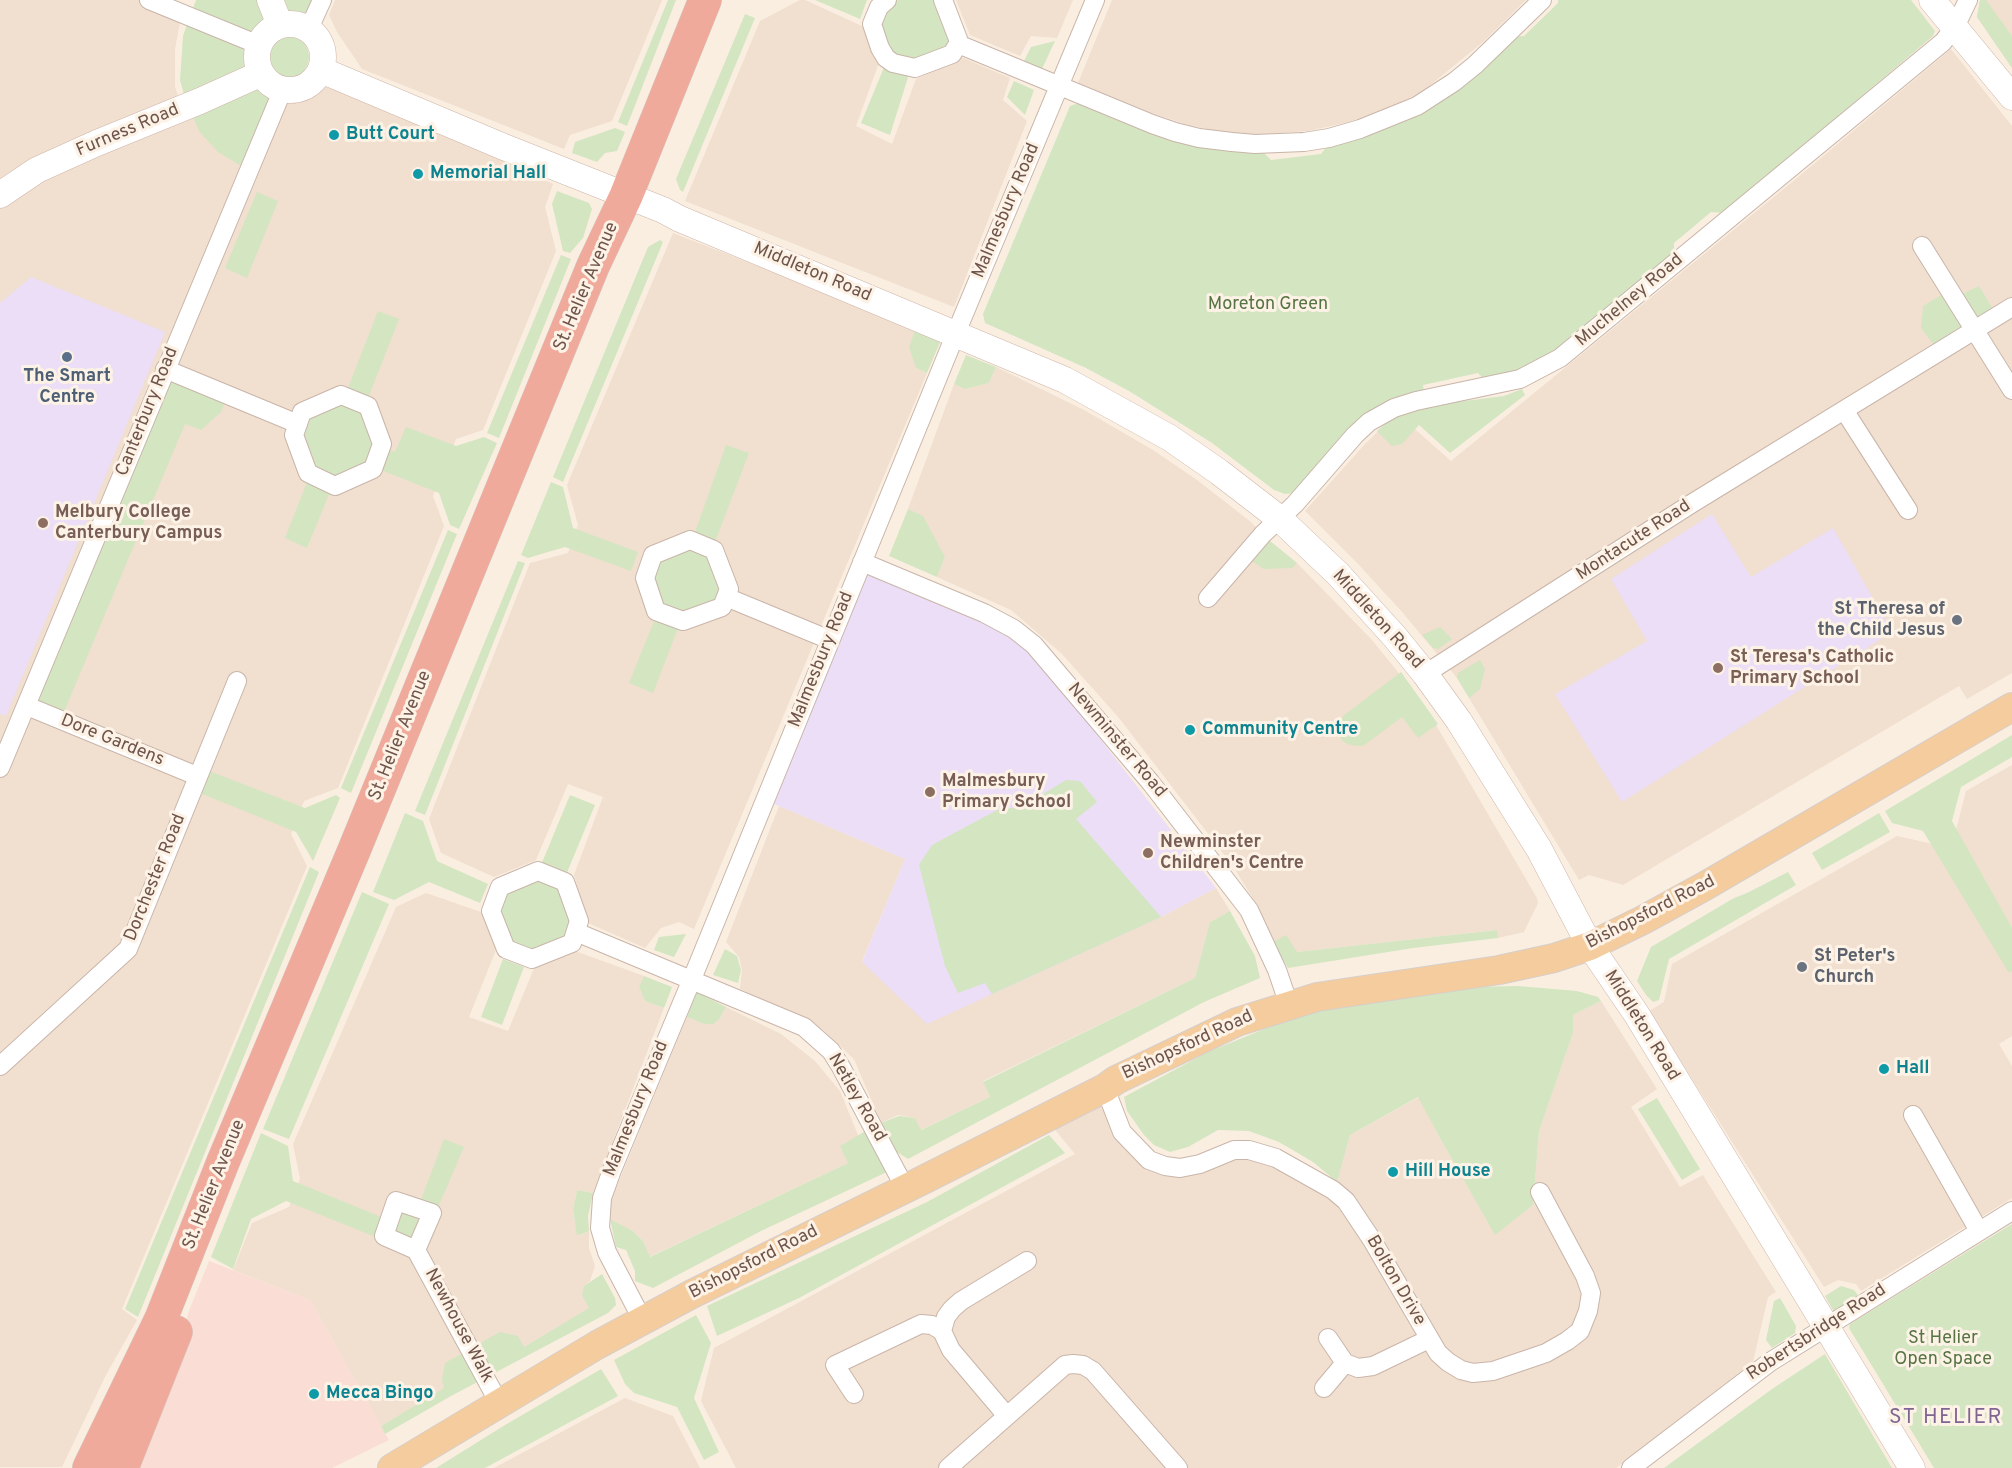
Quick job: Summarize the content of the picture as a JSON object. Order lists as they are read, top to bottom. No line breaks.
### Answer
{"streets":{"highway":["St. Helier Avenue"],"main road":["Bishopsford Road"],"street":["Furness Road","Malmesbury Road","Middleton Road","Muchelney Road","Canterbury Road","Montacute Road","Dore Gardens","Newminster Road","Dorchester Road","Netley Road","Bolton Drive","Newhouse Walk","Robertsbridge Road"]},"crossings":[["Furness Road","Middleton Road"],["Furness Road","Canterbury Road"],["Malmesbury Road","Middleton Road"],["Malmesbury Road","Newminster Road"],["Malmesbury Road","Bishopsford Road"],["Malmesbury Road","Netley Road"],["Middleton Road","St. Helier Avenue"],["Middleton Road","Muchelney Road"],["Middleton Road","Canterbury Road"],["Middleton Road","Montacute Road"],["Middleton Road","Bishopsford Road"],["Middleton Road","Robertsbridge Road"],["Canterbury Road","Dore Gardens"],["Dore Gardens","Dorchester Road"],["Newminster Road","Bishopsford Road"],["Bishopsford Road","Netley Road"],["Bishopsford Road","Bolton Drive"],["Bishopsford Road","Newhouse Walk"]],"districts":["ST HELIER"],"parks":["Moreton Green","St Helier Open Space"],"places":["Butt Court","Memorial Hall","The Smart Centre","Melbury College Canterbury Campus","St Theresa of the Child Jesus","St Teresa's Catholic Primary School","Community Centre","Malmesbury Primary School","Newminster Children's Centre","St Peter's Church","Hall","Hill House","Mecca Bingo"]}
